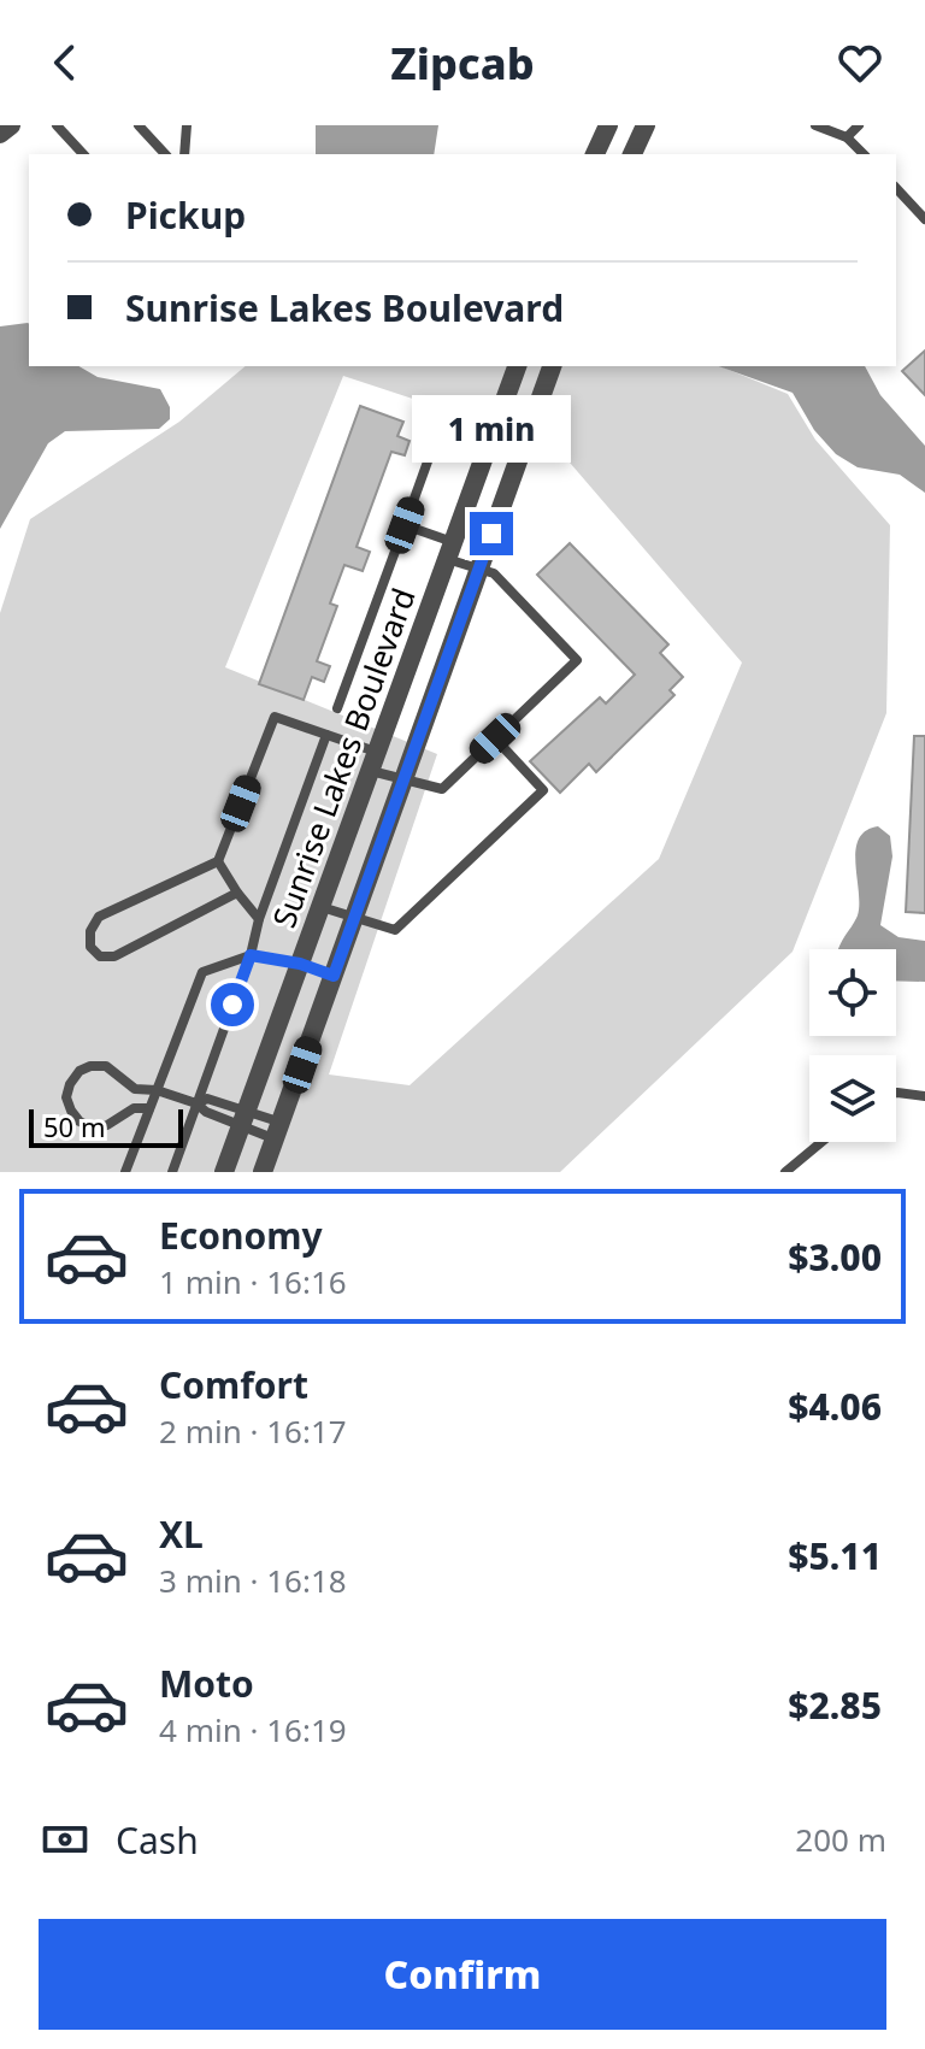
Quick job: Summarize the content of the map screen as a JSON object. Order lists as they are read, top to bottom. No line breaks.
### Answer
{"streets":{"street":["Sunrise Lakes Boulevard"]},"scale_bar":"50 m","page":{"header":"Zipcab","banner":["Pickup","Sunrise Lakes Boulevard"],"bubble":"1 min","scale":"50 m","list":[{"name":"Economy","note":"1 min · 16:16","value":"$3.00"},{"name":"Comfort","note":"2 min · 16:17","value":"$4.06"},{"name":"XL","note":"3 min · 16:18","value":"$5.11"},{"name":"Moto","note":"4 min · 16:19","value":"$2.85"}],"pay":["Cash","200 m"],"buttons":"Confirm"}}
